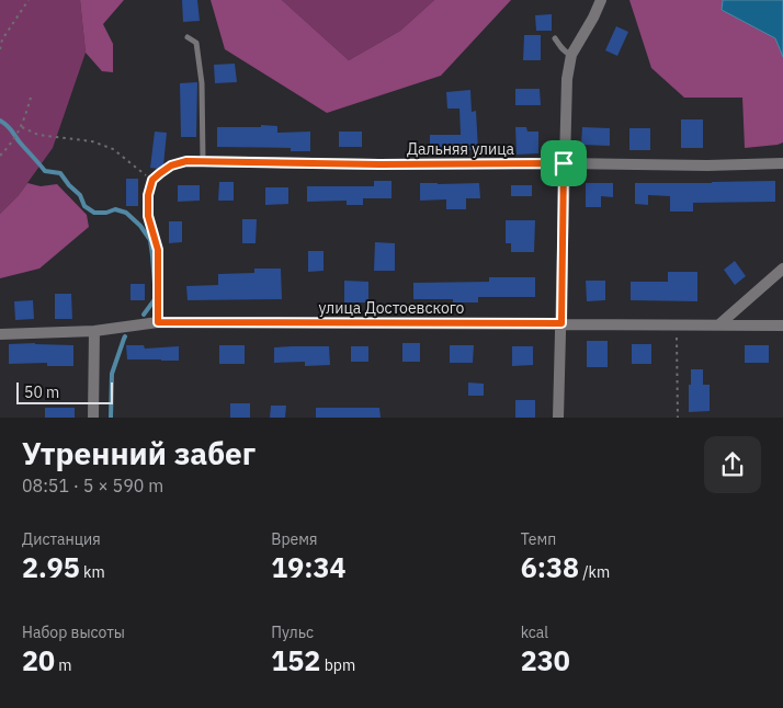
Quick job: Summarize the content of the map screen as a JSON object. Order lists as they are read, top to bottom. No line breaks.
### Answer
{"streets":{"street":["Дальняя улица","улица Достоевского"]},"scale_bar":"50 m","page":{"scale":"50 m","heading":["Утренний забег","08:51 · 5 × 590 m"],"stats":[["Дистанция","2.95 km"],["Время","19:34"],["Темп","6:38 /km"],["Набор высоты","20 m"],["Пульс","152 bpm"],["kcal","230"]]}}
